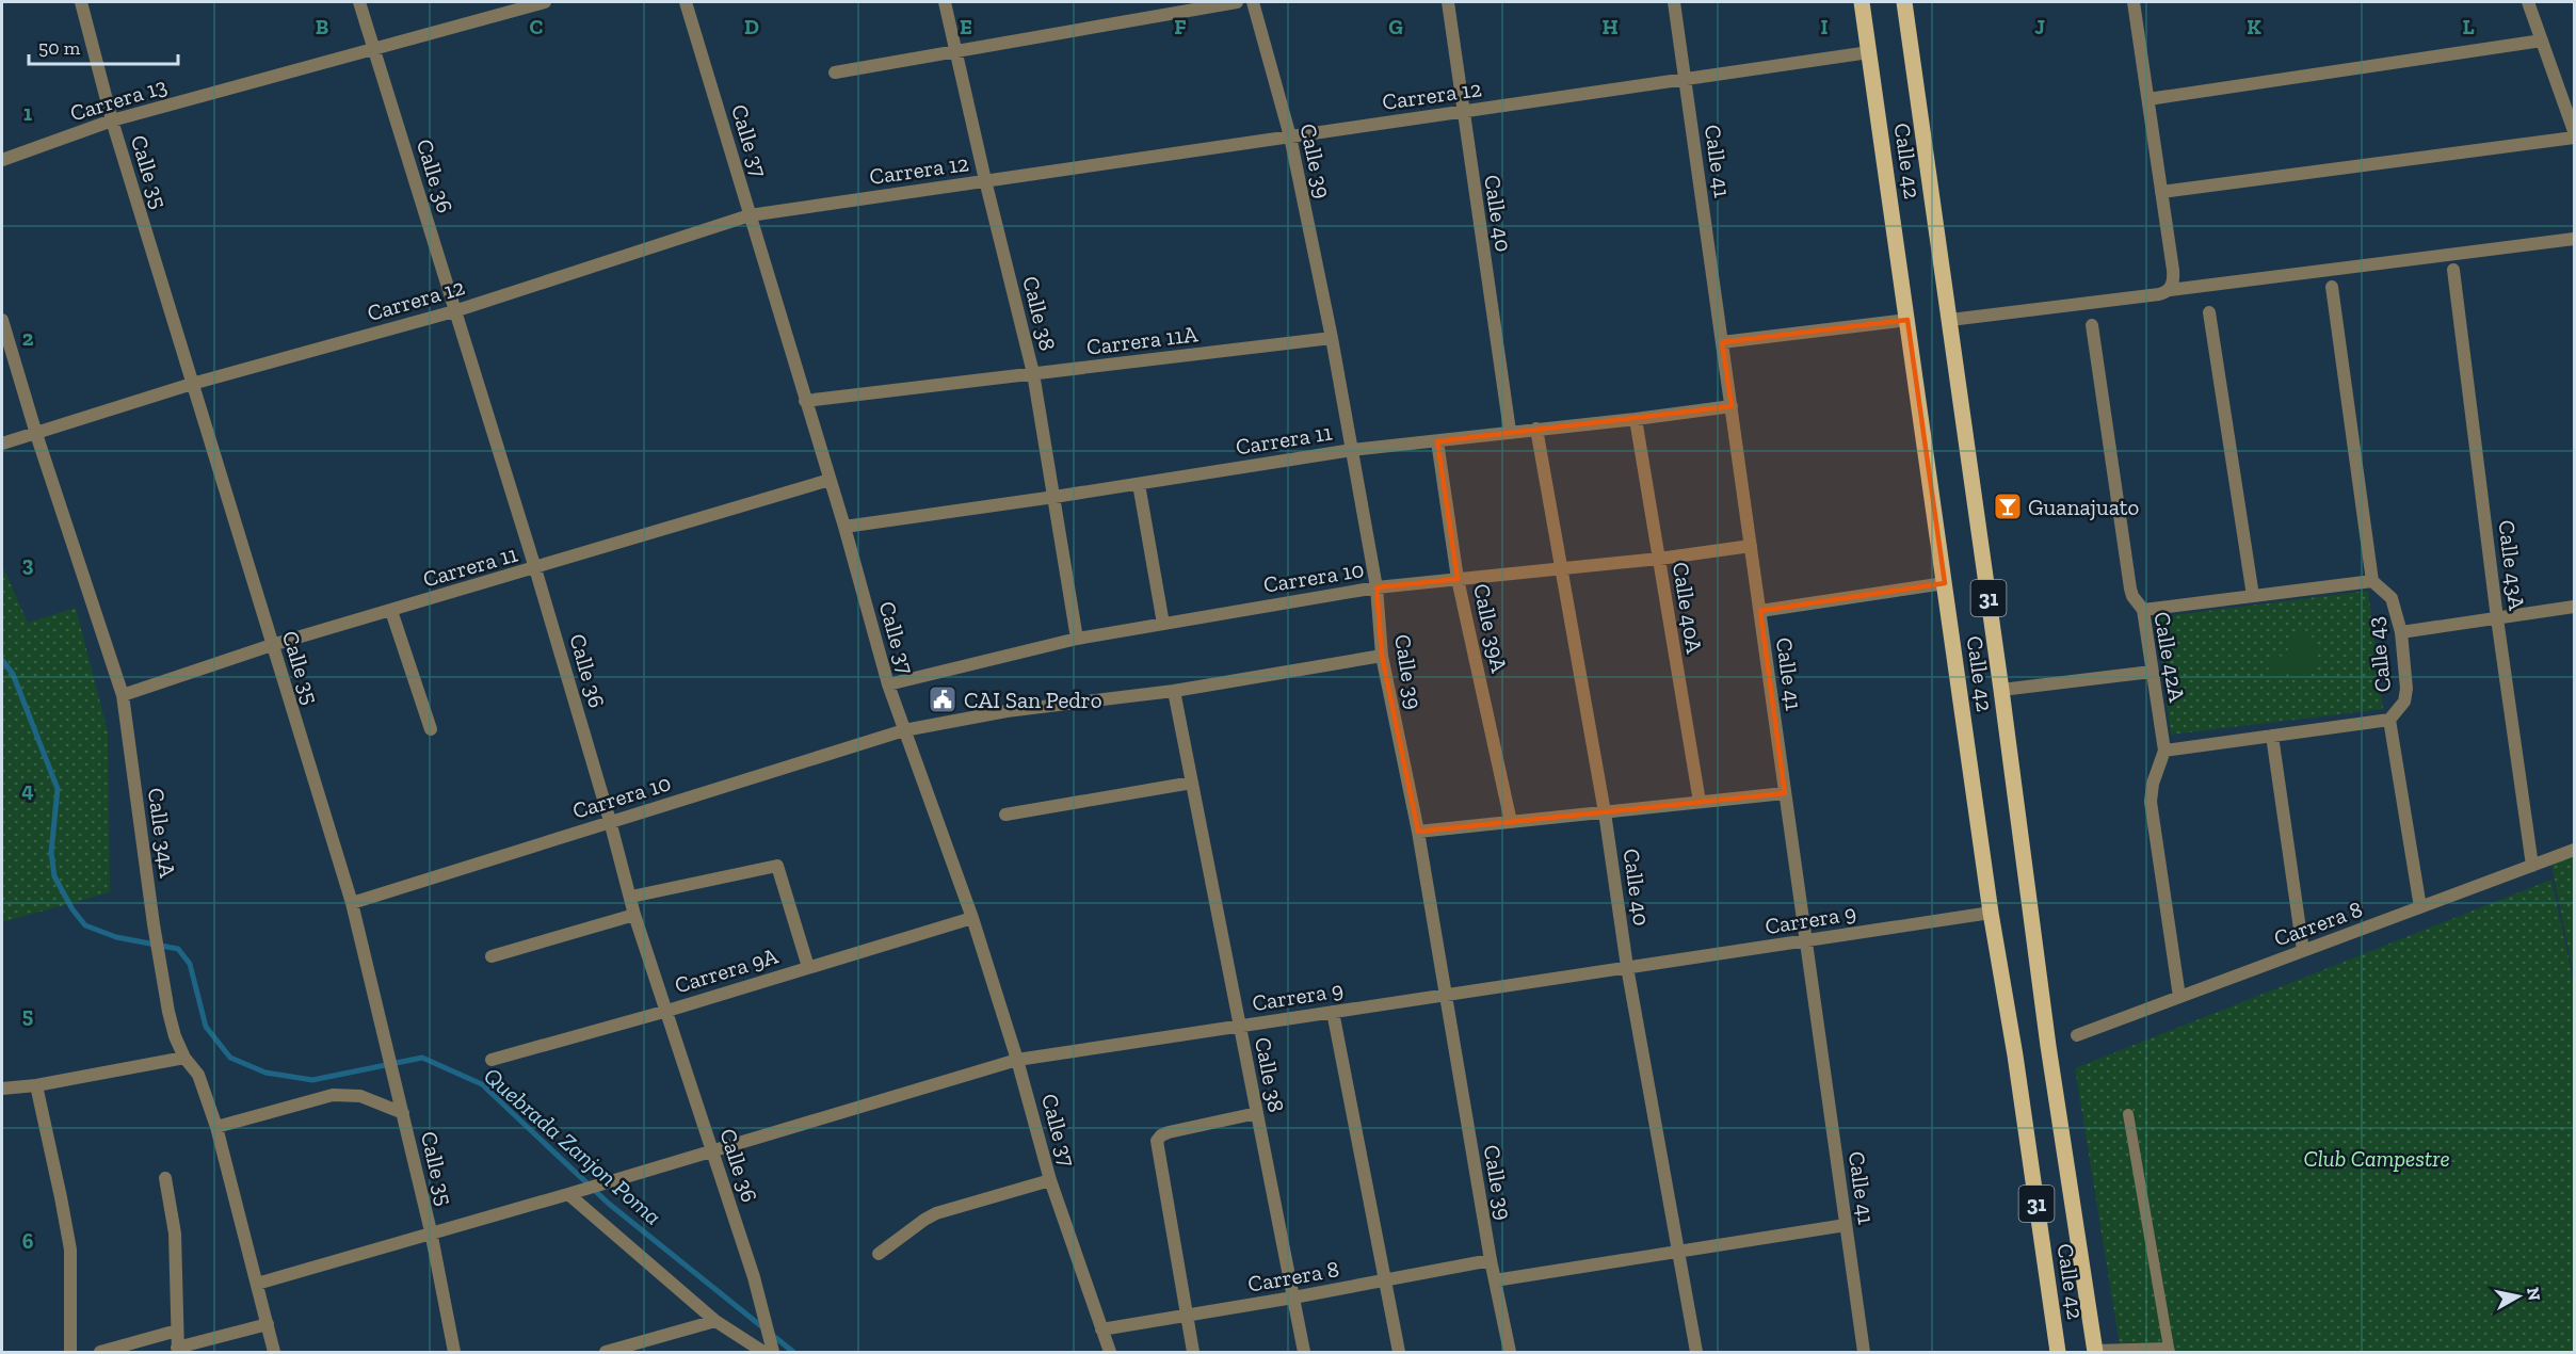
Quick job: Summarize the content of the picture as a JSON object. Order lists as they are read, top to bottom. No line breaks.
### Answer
{"streets":{"main road":["Calle 42","31"],"street":["Carrera 12","Carrera 13","Calle 37","Calle 39","Calle 41","Calle 35","Calle 36","Calle 40","Calle 38","Carrera 11A","Carrera 11","Calle 43A","Carrera 10","Calle 40A","Calle 39A","Calle 43","Calle 42A","Calle 34A","Carrera 9","Carrera 8","Carrera 9A"]},"crossings":[["Carrera 12","Calle 37"],["Carrera 12","Calle 39"],["Carrera 12","Calle 41"],["Carrera 12","Calle 42"],["Carrera 12","Calle 35"],["Carrera 12","Calle 36"],["Carrera 12","Calle 40"],["Carrera 12","Calle 38"],["Carrera 12","Calle 34A"],["Carrera 13","Calle 35"],["Carrera 13","Calle 36"],["Calle 37","Carrera 11A"],["Calle 37","Carrera 11"],["Calle 37","Carrera 10"],["Calle 37","Carrera 9"],["Calle 37","Carrera 8"],["Calle 37","Carrera 9A"],["Calle 39","Carrera 11A"],["Calle 39","Carrera 11"],["Calle 39","Carrera 10"],["Calle 39","Carrera 9"],["Calle 39","Carrera 8"],["Calle 41","Carrera 11"],["Calle 41","Carrera 10"],["Calle 41","Carrera 9"],["Calle 42","Carrera 9"],["Calle 35","Carrera 11"],["Calle 35","Carrera 10"],["Calle 35","Carrera 9"],["Calle 36","Carrera 11"],["Calle 36","Carrera 10"],["Calle 36","Carrera 9"],["Calle 36","Carrera 9A"],["Calle 40","Carrera 11"],["Calle 40","Carrera 10"],["Calle 40","Carrera 9"],["Calle 38","Carrera 11A"],["Calle 38","Carrera 11"],["Calle 38","Carrera 10"],["Calle 38","Carrera 9"],["Calle 38","Carrera 8"],["Carrera 11","Calle 40A"],["Carrera 11","Calle 39A"],["Carrera 11","Calle 34A"],["Calle 43A","Carrera 8"],["Carrera 10","Calle 40A"],["Carrera 10","Calle 39A"],["Calle 43","Carrera 8"],["Calle 42A","Carrera 8"],["Calle 34A","Carrera 9"]],"water":["Quebrada Zanjon Poma"],"parks":["Club Campestre"],"places":{"bar":["Guanajuato"],"public building":["CAI San Pedro"]},"scale_bar":"50 m","north":"right","grid":{"columns":["B","C","D","E","F","G","H","I","J","K","L"],"rows":["1","2","3","4","5","6"]}}
